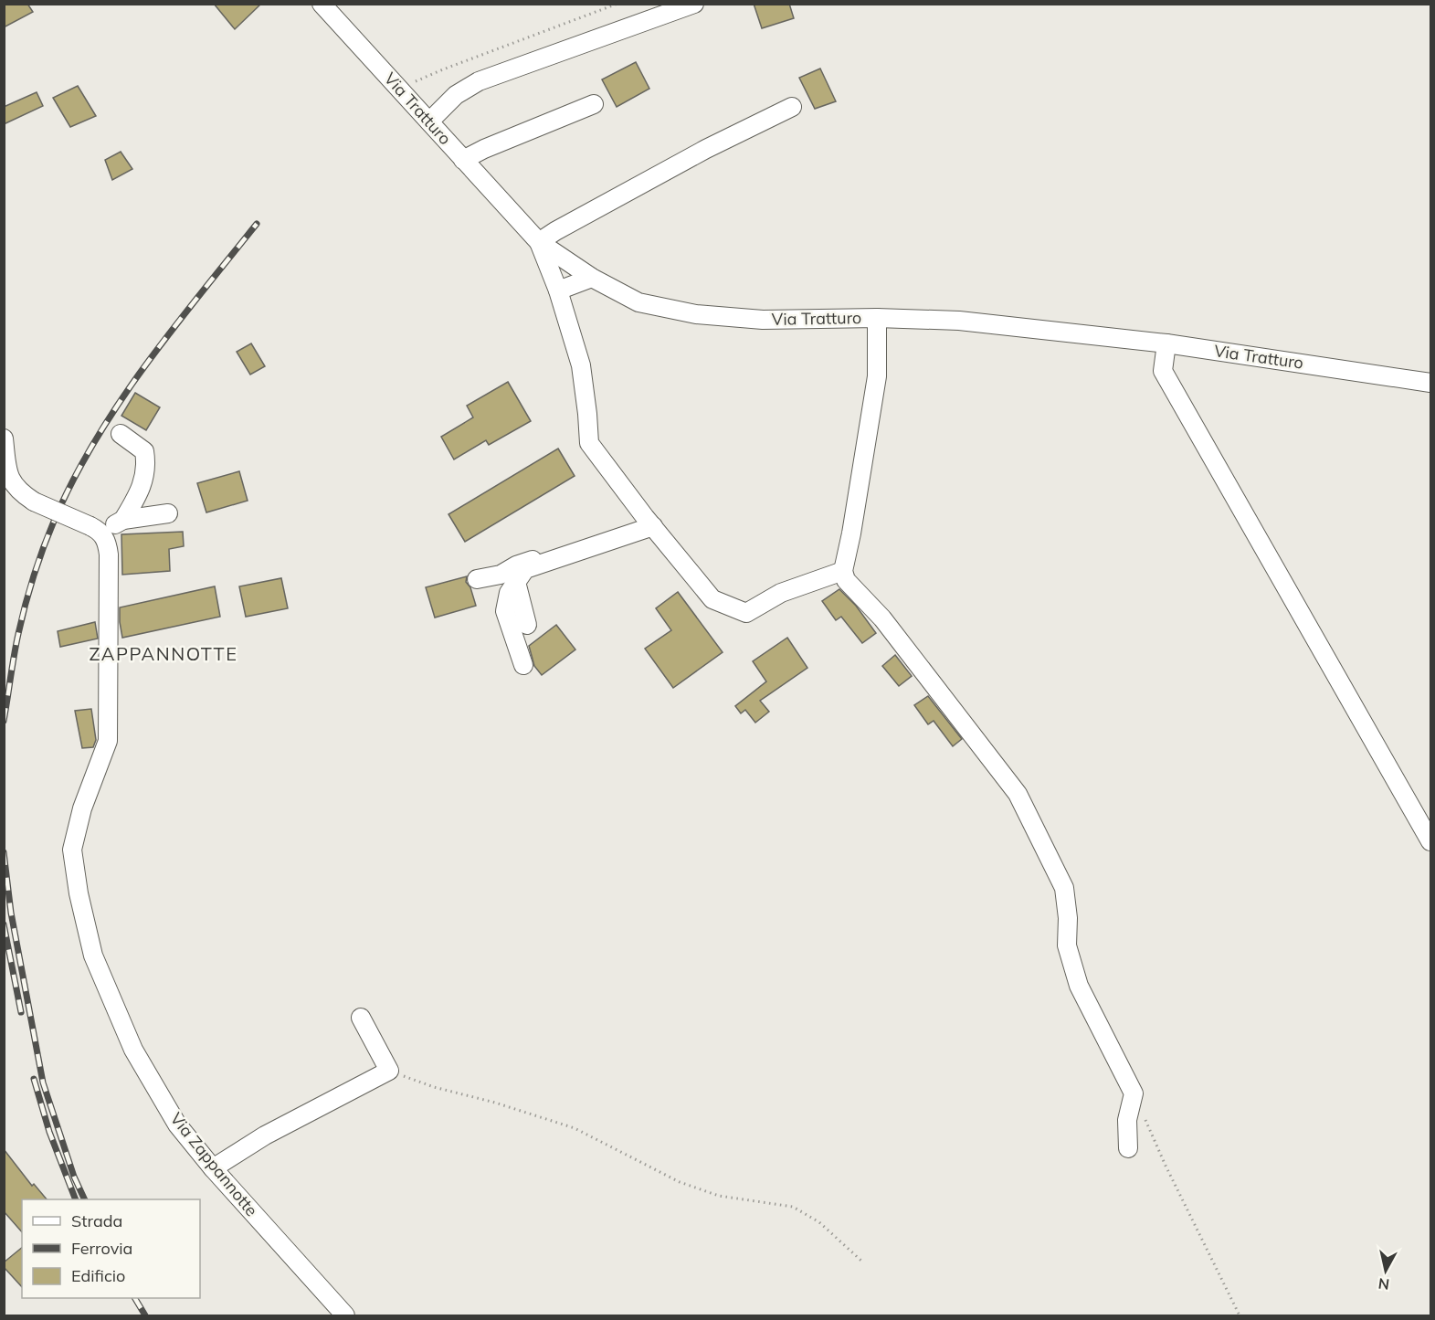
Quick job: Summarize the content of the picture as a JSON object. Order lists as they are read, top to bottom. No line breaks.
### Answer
{"streets":{"street":["Via Tratturo","Via Zappannotte"]},"districts":["ZAPPANNOTTE"],"legend":["Strada","Ferrovia","Edificio"],"north":"bottom"}
